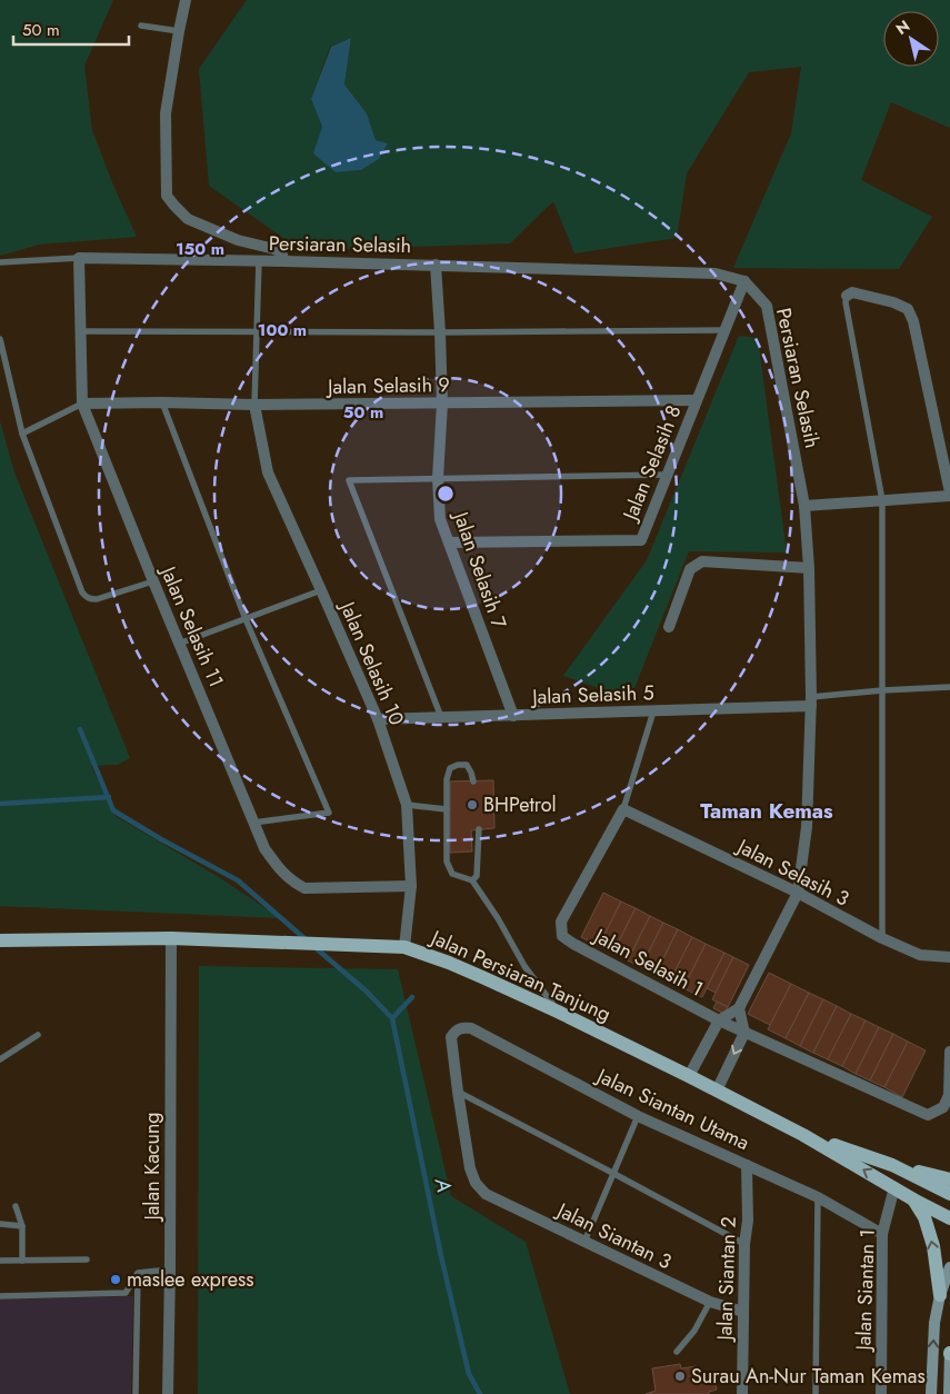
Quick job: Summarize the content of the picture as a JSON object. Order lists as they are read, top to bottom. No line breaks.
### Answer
{"streets":{"main road":["Jalan Persiaran Tanjung"],"street":["Persiaran Selasih","Jalan Selasih 9","Jalan Selasih 8","Jalan Selasih 7","Jalan Selasih 11","Jalan Selasih 10","Jalan Selasih 5","Jalan Selasih 3","Jalan Selasih 1","Jalan Siantan Utama","Jalan Kacung","Jalan Siantan 3","Jalan Siantan 2","Jalan Siantan 1"]},"crossings":[["Persiaran Selasih","Jalan Selasih 8"],["Persiaran Selasih","Jalan Selasih 7"],["Persiaran Selasih","Jalan Selasih 11"],["Persiaran Selasih","Jalan Selasih 5"],["Persiaran Selasih","Jalan Selasih 3"],["Jalan Selasih 9","Jalan Selasih 8"],["Jalan Selasih 9","Jalan Selasih 7"],["Jalan Selasih 9","Jalan Selasih 11"],["Jalan Selasih 9","Jalan Selasih 10"],["Jalan Selasih 8","Jalan Selasih 7"],["Jalan Selasih 7","Jalan Selasih 5"],["Jalan Selasih 11","Jalan Selasih 10"],["Jalan Selasih 10","Jalan Selasih 5"],["Jalan Selasih 10","Jalan Persiaran Tanjung"],["Jalan Selasih 5","Jalan Selasih 1"],["Jalan Selasih 3","Jalan Selasih 1"],["Jalan Persiaran Tanjung","Jalan Kacung"],["Jalan Persiaran Tanjung","Jalan Siantan 1"],["Jalan Siantan Utama","Jalan Siantan 3"],["Jalan Siantan Utama","Jalan Siantan 2"],["Jalan Siantan Utama","Jalan Siantan 1"],["Jalan Siantan 3","Jalan Siantan 2"]],"districts":["Taman Kemas"],"water":["A"],"places":["BHPetrol","maslee express","Surau An-Nur Taman Kemas"],"scale_bar":"50 m","north":"top left","rings":["150 m","100 m","50 m"]}
